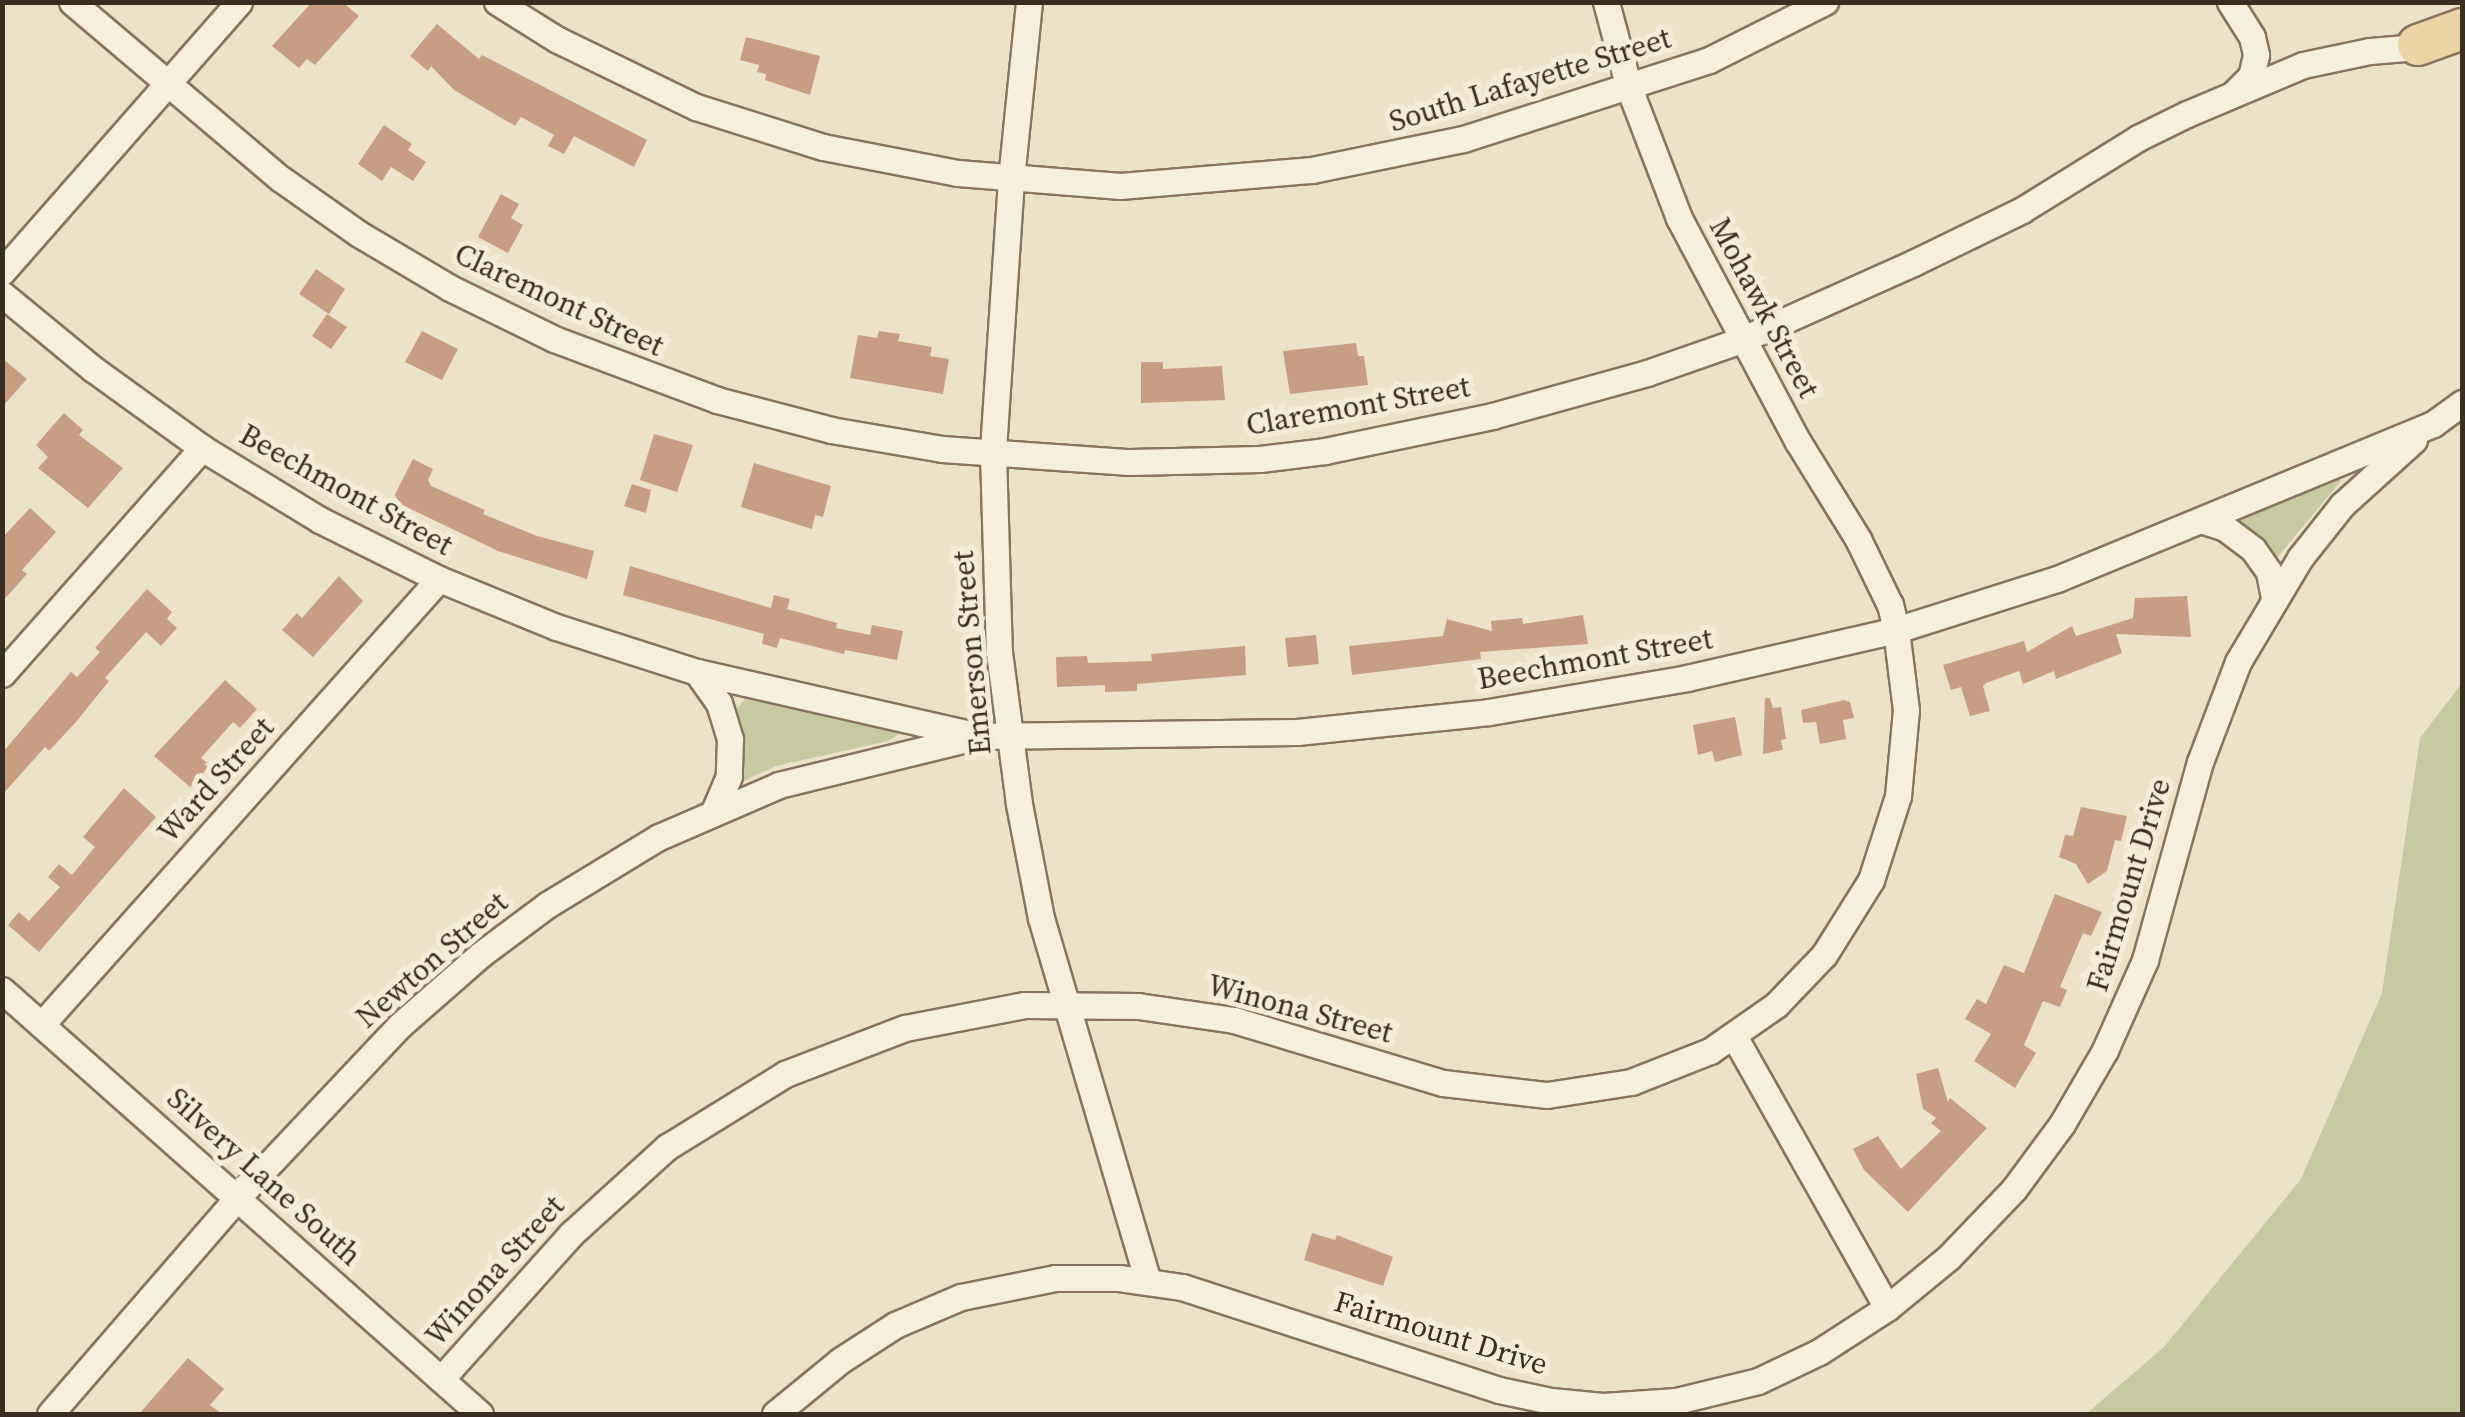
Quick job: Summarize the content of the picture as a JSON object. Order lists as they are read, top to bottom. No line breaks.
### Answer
{"streets":{"street":["South Lafayette Street","Claremont Street","Mohawk Street","Beechmont Street","Emerson Street","Ward Street","Fairmount Drive","Newton Street","Winona Street","Silvery Lane South"]},"crossings":[["South Lafayette Street","Mohawk Street"],["South Lafayette Street","Emerson Street"],["Claremont Street","Mohawk Street"],["Claremont Street","Emerson Street"],["Mohawk Street","Beechmont Street"],["Mohawk Street","Winona Street"],["Beechmont Street","Emerson Street"],["Beechmont Street","Ward Street"],["Beechmont Street","Fairmount Drive"],["Beechmont Street","Newton Street"],["Beechmont Street","Winona Street"],["Emerson Street","Fairmount Drive"],["Emerson Street","Winona Street"],["Ward Street","Silvery Lane South"],["Newton Street","Silvery Lane South"],["Winona Street","Silvery Lane South"]]}
